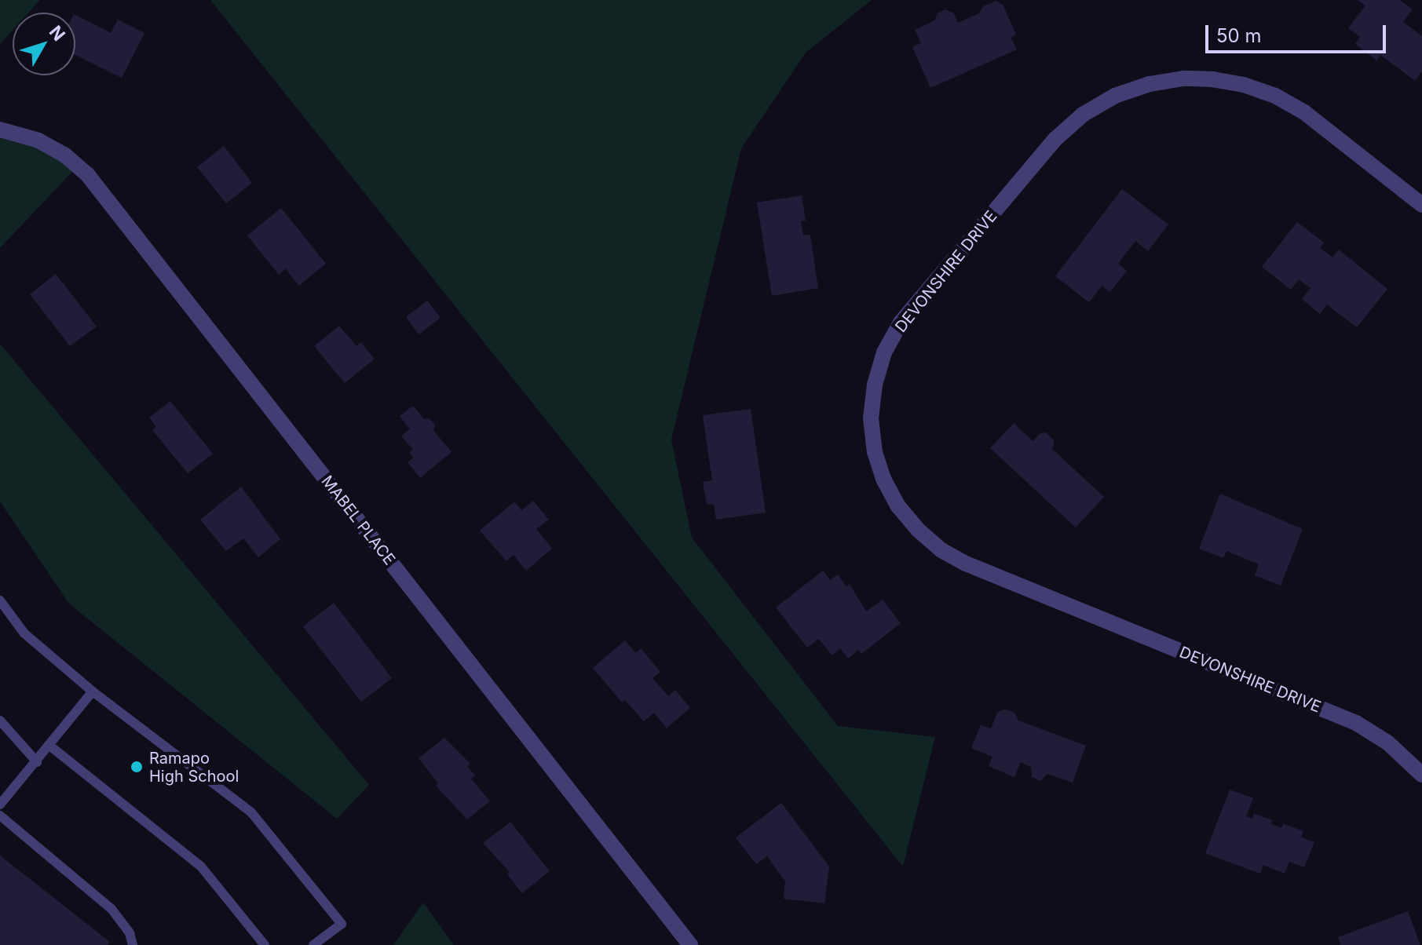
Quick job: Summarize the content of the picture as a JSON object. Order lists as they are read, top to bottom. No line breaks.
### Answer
{"streets":{"street":["DEVONSHIRE DRIVE","MABEL PLACE"]},"places":["Ramapo High School"],"scale_bar":"50 m","north":"top right"}
